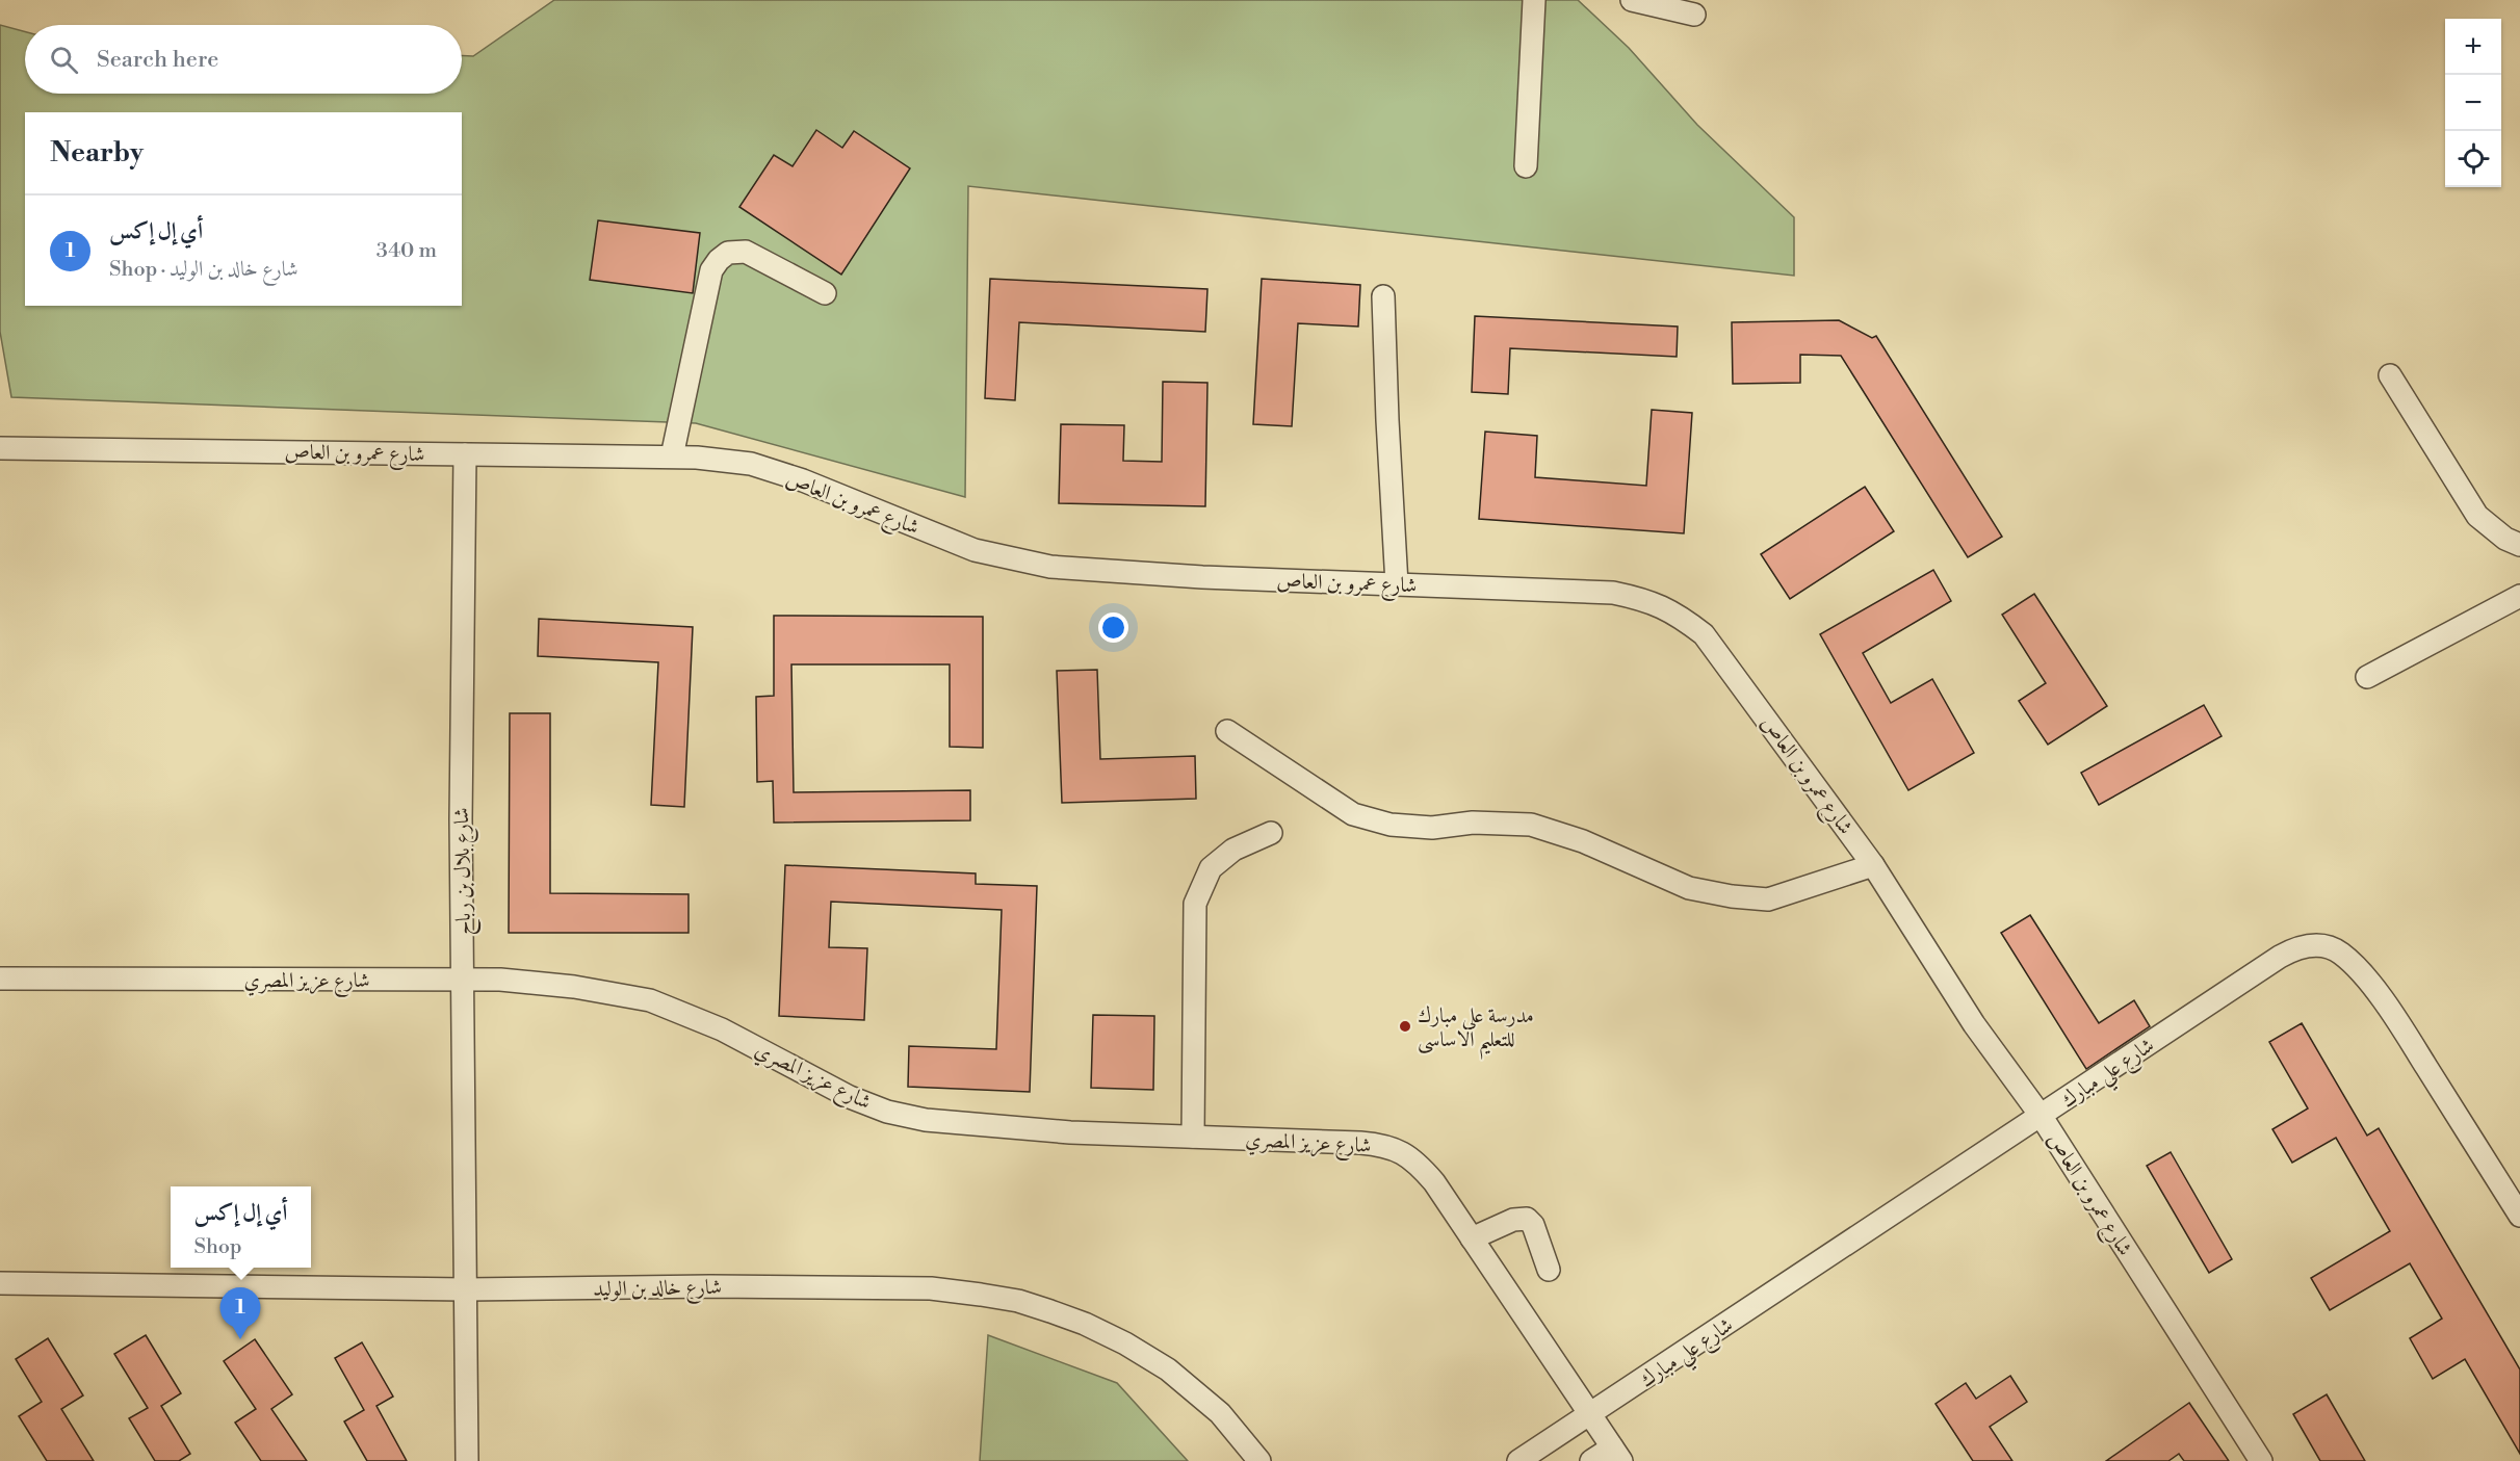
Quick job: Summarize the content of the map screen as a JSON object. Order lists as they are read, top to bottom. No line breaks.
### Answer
{"streets":{"street":["شارع عمرو بن العاص","شارع بلال بن رباح","شارع عزيز المصري","شارع علي مبارك","شارع خالد بن الوليد"]},"crossings":[["شارع عمرو بن العاص","شارع بلال بن رباح"],["شارع عمرو بن العاص","شارع علي مبارك"],["شارع بلال بن رباح","شارع عزيز المصري"],["شارع بلال بن رباح","شارع خالد بن الوليد"],["شارع عزيز المصري","شارع علي مبارك"]],"places":["مدرسة على مبارك للتعليم الاساسى"],"page":{"map_buttons":["+","−"],"search":"Search here","heading":"Nearby","list":[{"mark":"1","name":"أي إل إكس","note":"Shop · شارع خالد بن الوليد","value":"340 m"}],"popup":["أي إل إكس","Shop"],"pins":"1"}}
